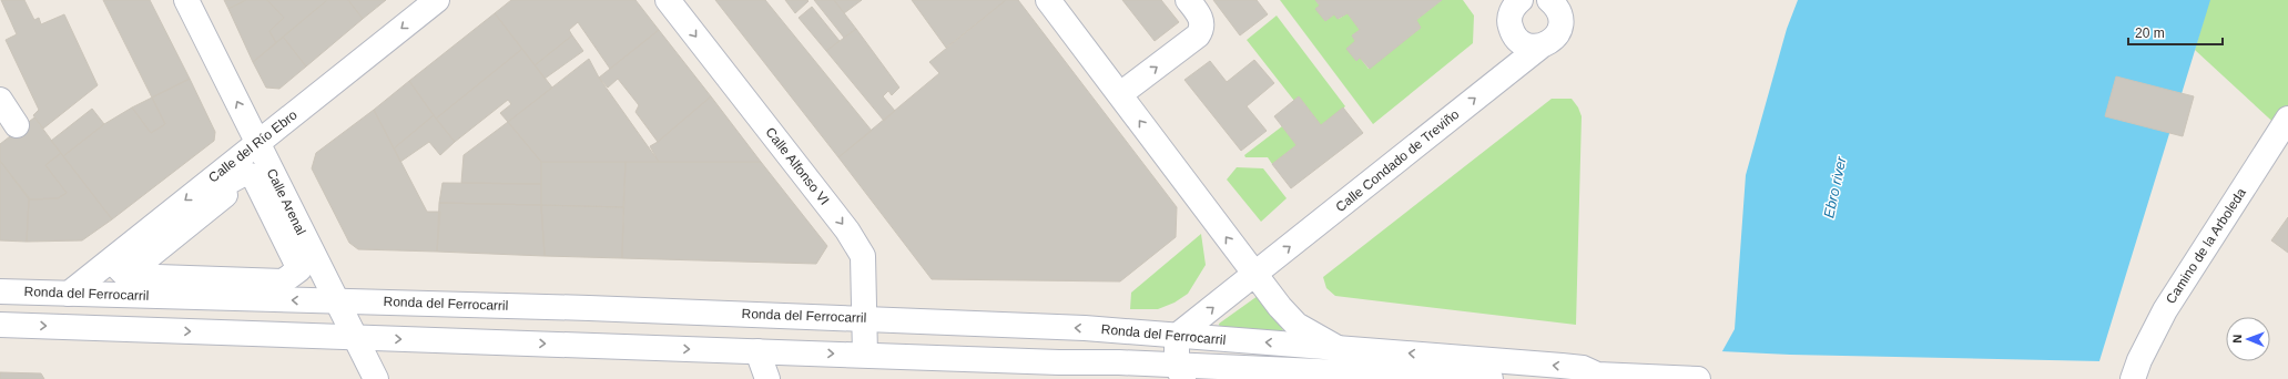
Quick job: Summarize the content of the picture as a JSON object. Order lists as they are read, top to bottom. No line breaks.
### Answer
{"streets":{"street":["Calle del Río Ebro","Calle Condado de Treviño","Calle Alfonso VI","Calle Arenal","Camino de la Arboleda","Ronda del Ferrocarril"]},"crossings":[["Calle del Río Ebro","Calle Arenal"],["Calle del Río Ebro","Ronda del Ferrocarril"],["Calle Condado de Treviño","Ronda del Ferrocarril"],["Calle Alfonso VI","Ronda del Ferrocarril"],["Calle Arenal","Ronda del Ferrocarril"]],"one_way":["Calle del Río Ebro","Calle Condado de Treviño","Calle Alfonso VI","Calle Arenal"],"water":["Ebro river"],"scale_bar":"20 m","north":"left"}
